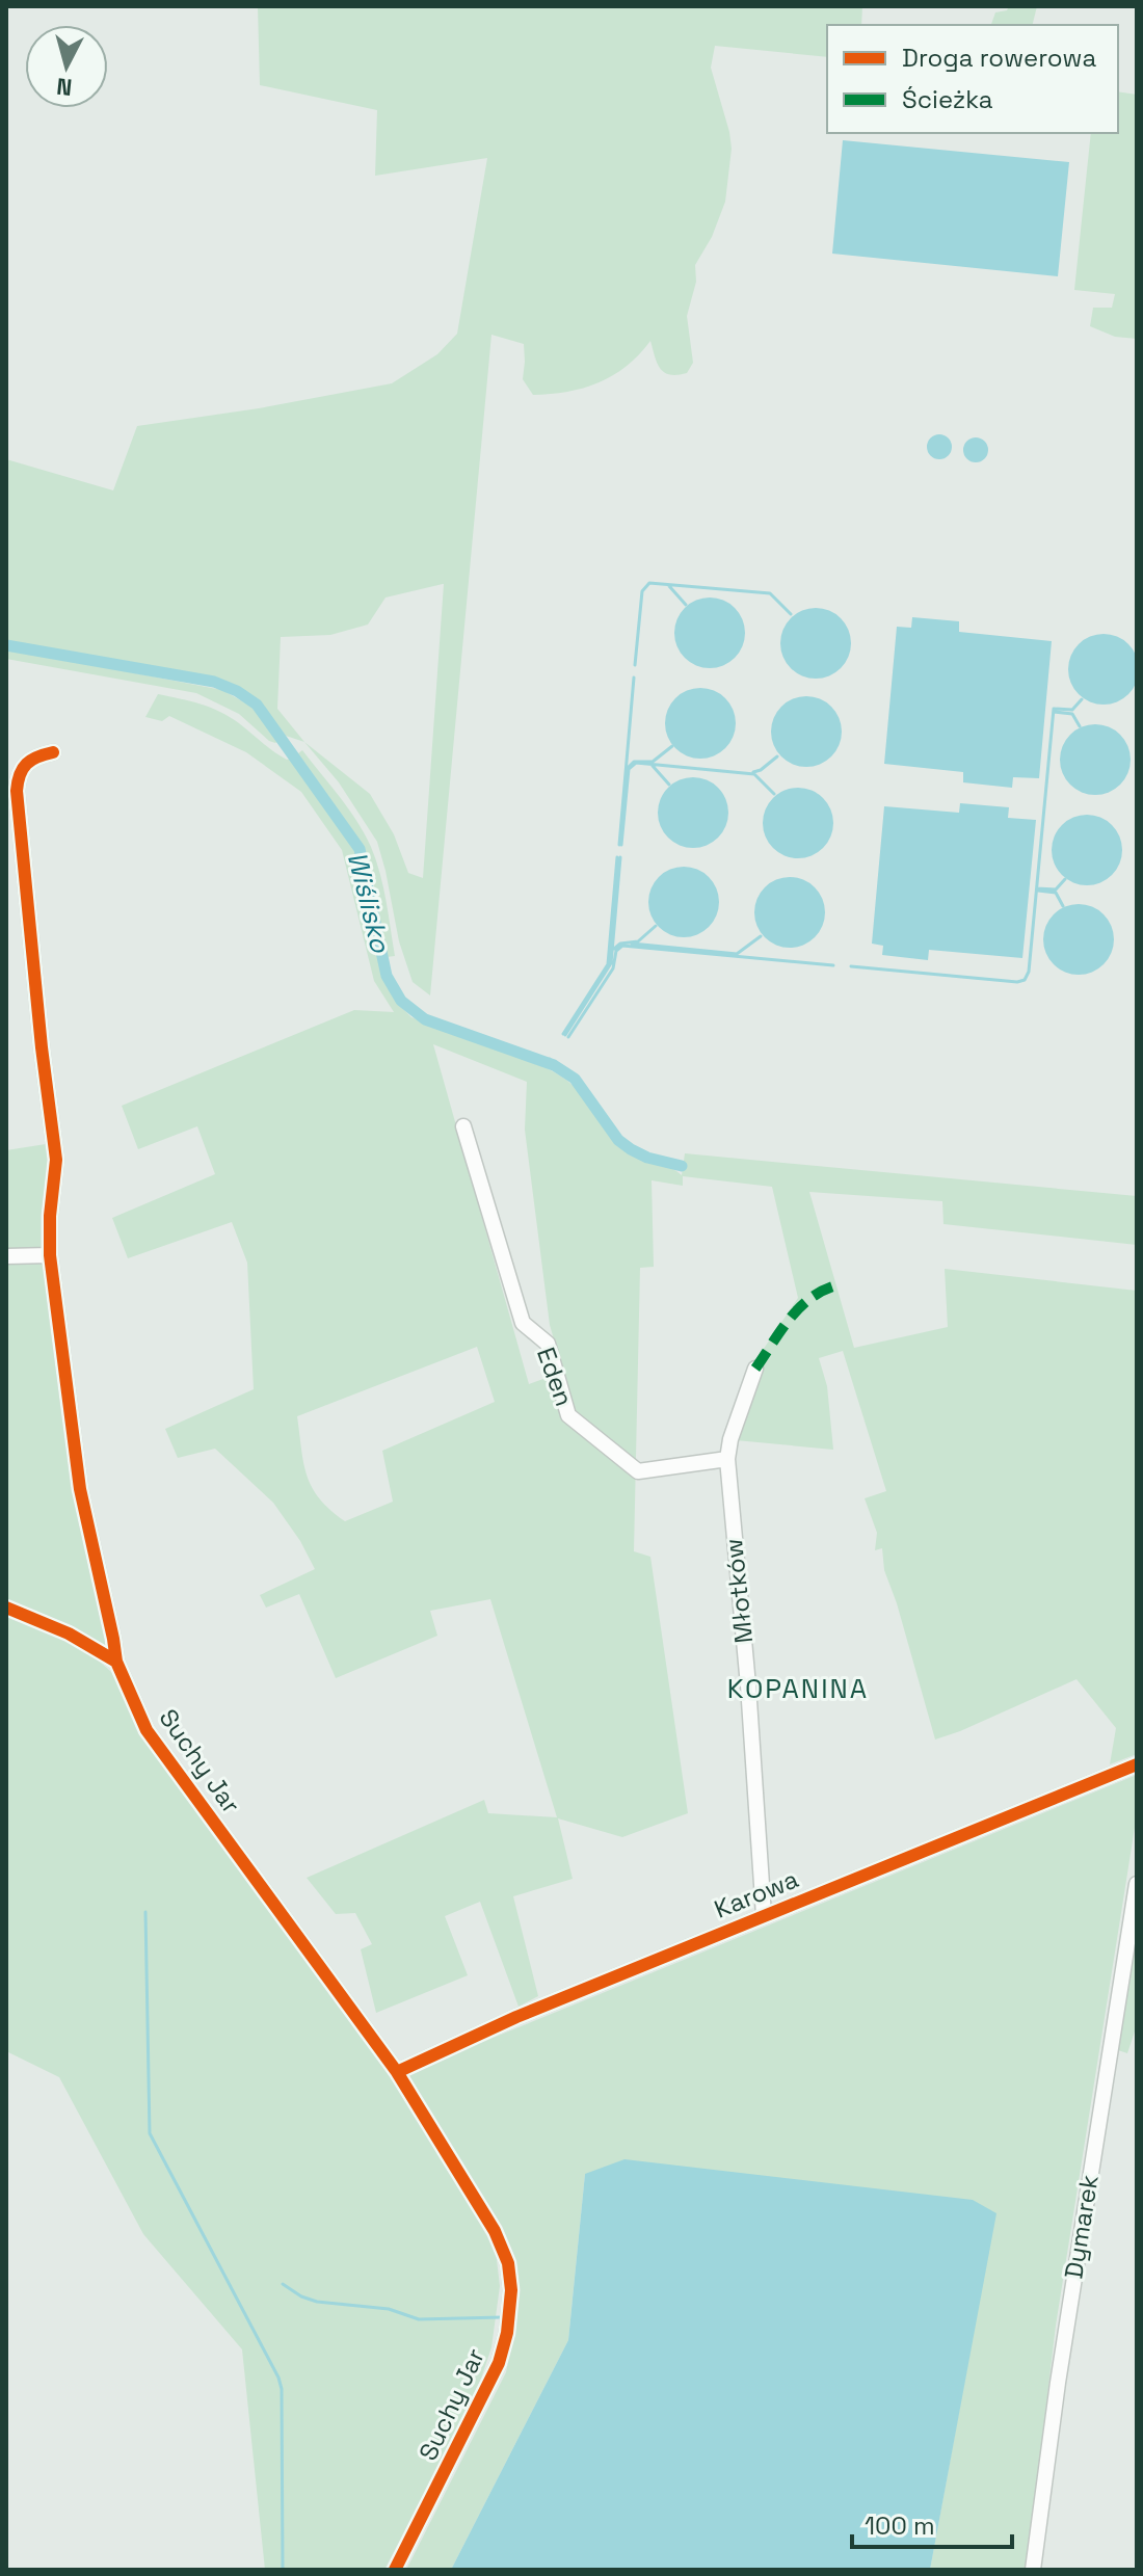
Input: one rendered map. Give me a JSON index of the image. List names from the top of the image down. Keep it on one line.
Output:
{"streets":{"street":["Eden","Młotków","Suchy Jar","Karowa","Dymarek"]},"crossings":[["Eden","Młotków"],["Młotków","Karowa"],["Suchy Jar","Karowa"]],"districts":["KOPANINA"],"water":["Wiślisko"],"legend":["Droga rowerowa","Ścieżka"],"scale_bar":"100 m","north":"bottom"}
